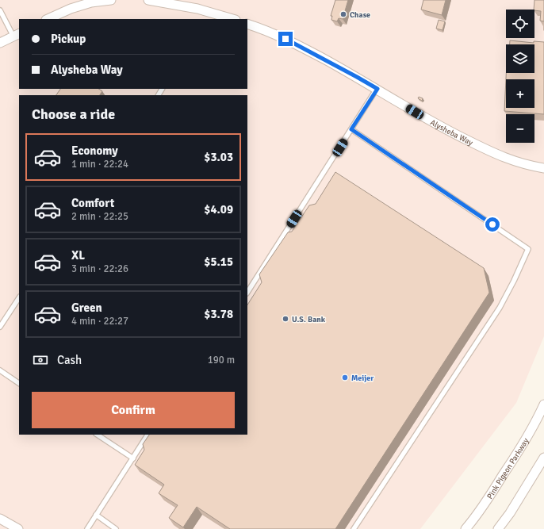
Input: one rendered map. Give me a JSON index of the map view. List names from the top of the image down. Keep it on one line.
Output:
{"streets":{"street":["Alysheba Way","Pink Pigeon Parkway"]},"places":["Chase","U.S. Bank","Meijer"],"page":{"map_buttons":["+","−"],"banner":["Pickup","Alysheba Way"],"heading":"Choose a ride","list":[{"name":"Economy","note":"1 min · 22:24","value":"$3.03"},{"name":"Comfort","note":"2 min · 22:25","value":"$4.09"},{"name":"XL","note":"3 min · 22:26","value":"$5.15"},{"name":"Green","note":"4 min · 22:27","value":"$3.78"}],"pay":["Cash","190 m"],"buttons":"Confirm"}}
